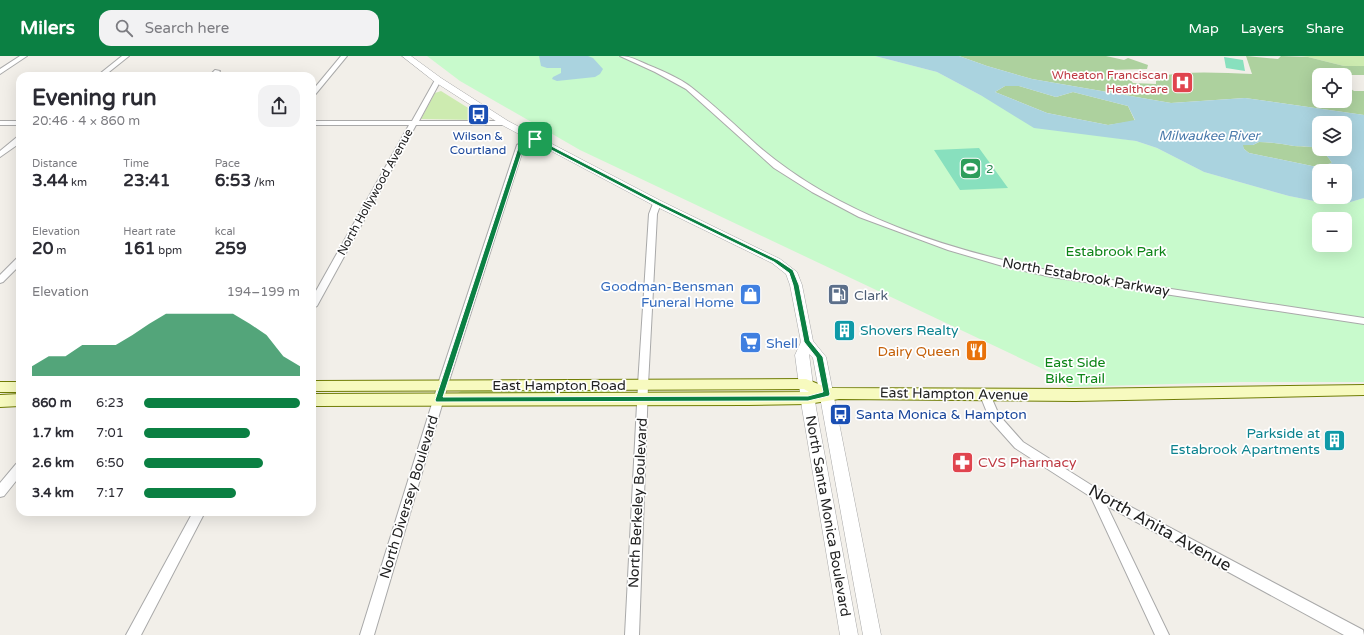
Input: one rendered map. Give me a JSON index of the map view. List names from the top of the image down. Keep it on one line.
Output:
{"streets":{"main road":["East Hampton Road","East Hampton Avenue"],"street":["North Hollywood Avenue","North Estabrook Parkway","North Diversey Boulevard","North Berkeley Boulevard","North Santa Monica Boulevard","North Anita Avenue"]},"crossings":[["East Hampton Road","East Hampton Avenue"],["East Hampton Road","North Diversey Boulevard"],["East Hampton Road","North Berkeley Boulevard"],["East Hampton Road","North Santa Monica Boulevard"],["East Hampton Avenue","North Santa Monica Boulevard"],["East Hampton Avenue","North Anita Avenue"]],"water":["Milwaukee River"],"parks":["Estabrook Park","East Side Bike Trail"],"places":{"hospital":["Wheaton Franciscan Healthcare"],"bus stop":["Wilson & Courtland","Santa Monica & Hampton"],"sports":["2"],"shop":["Goodman-Bensman Funeral Home"],"fuel station":["Clark"],"building":["Shovers Realty","Parkside at Estabrook Apartments"],"supermarket":["Shell"],"restaurant":["Dairy Queen"],"pharmacy":["CVS Pharmacy"]},"page":{"header":"Milers","search":"Search here","nav":["Map","Layers","Share"],"map_buttons":["+","−"],"heading":["Evening run","20:46 · 4 × 860 m"],"stats":[["Distance","3.44 km"],["Time","23:41"],["Pace","6:53 /km"],["Elevation","20 m"],["Heart rate","161 bpm"],["kcal","259"]],"chart":["Elevation","194–199 m"],"list":[{"name":"860 m","note":"6:23"},{"name":"1.7 km","note":"7:01"},{"name":"2.6 km","note":"6:50"},{"name":"3.4 km","note":"7:17"}]}}
